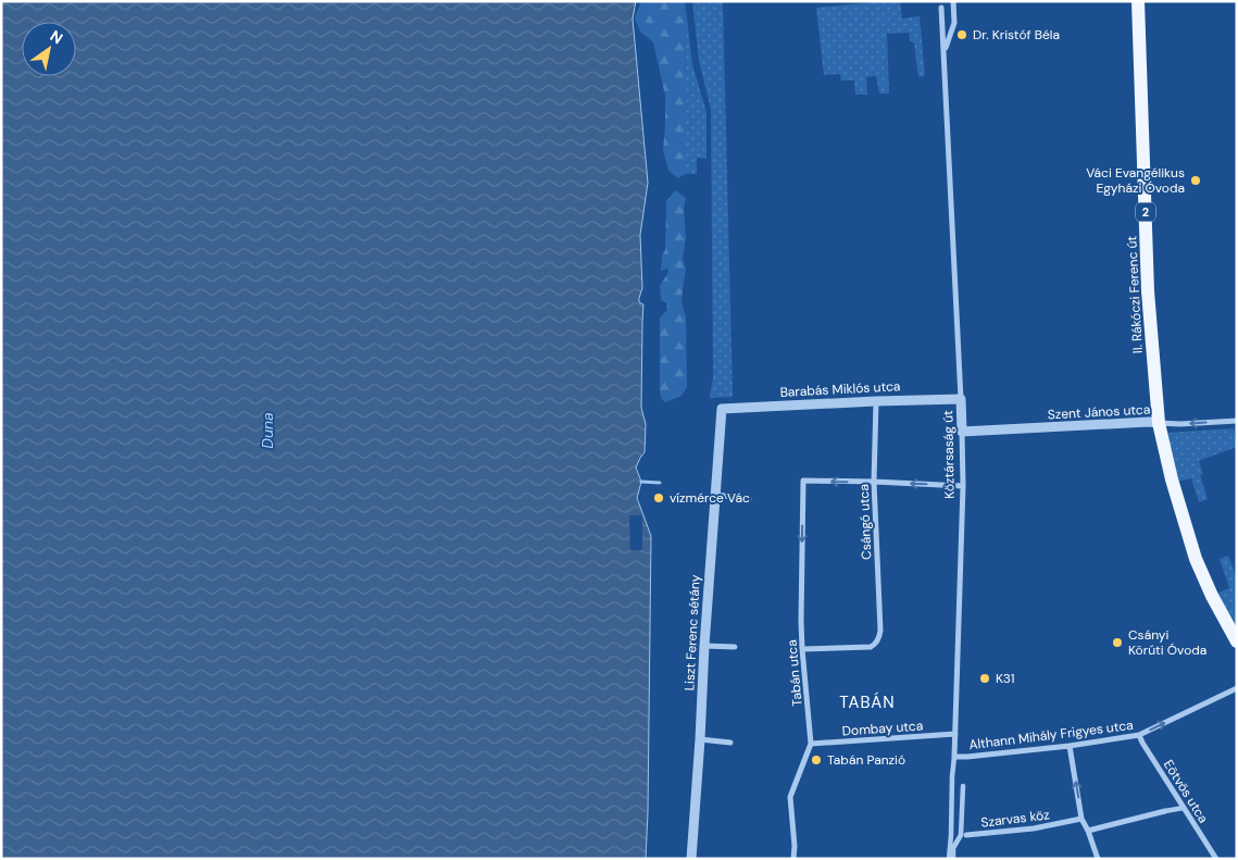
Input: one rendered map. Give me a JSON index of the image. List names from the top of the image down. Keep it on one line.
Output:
{"streets":{"main road":["2","II. Rákóczi Ferenc út"],"street":["Barabás Miklós utca","Szent János utca","Köztársaság út","Csángó utca","Liszt Ferenc sétány","Tabán utca","Dombay utca","Althann Mihály Frigyes utca","Eötvös utca","Szarvas köz"]},"crossings":[["2","II. Rákóczi Ferenc út"],["2","Szent János utca"],["II. Rákóczi Ferenc út","Szent János utca"],["Barabás Miklós utca","Köztársaság út"],["Barabás Miklós utca","Csángó utca"],["Barabás Miklós utca","Liszt Ferenc sétány"],["Szent János utca","Köztársaság út"],["Köztársaság út","Dombay utca"],["Köztársaság út","Althann Mihály Frigyes utca"],["Köztársaság út","Szarvas köz"],["Csángó utca","Tabán utca"],["Tabán utca","Dombay utca"],["Althann Mihály Frigyes utca","Eötvös utca"]],"one_way":["Althann Mihály Frigyes utca"],"districts":["TABÁN"],"water":["Duna"],"places":["Dr. Kristóf Béla","Váci Evangélikus Egyházi Óvoda","vízmérce Vác","Csányi Körúti Óvoda","K31","Tabán Panzió"],"north":"top right"}
